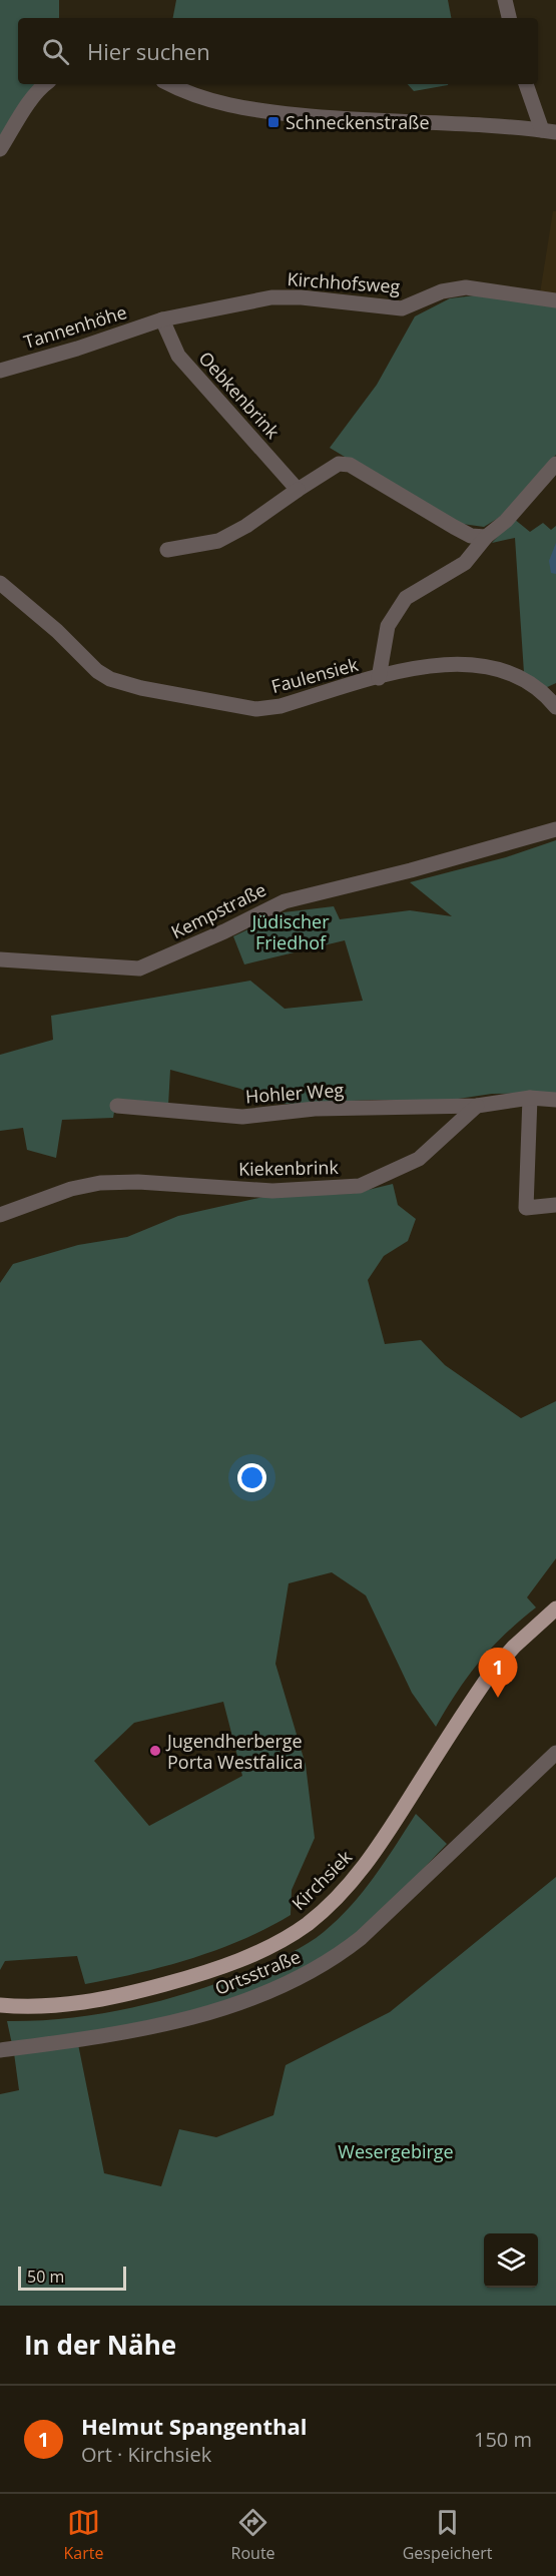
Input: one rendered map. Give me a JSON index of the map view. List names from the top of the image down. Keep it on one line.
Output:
{"streets":{"main road":["Kirchsiek"],"street":["Kirchhofsweg","Tannenhöhe","Oebkenbrink","Faulensiek","Kempstraße","Hohler Weg","Kiekenbrink","Ortsstraße"]},"crossings":[["Kirchhofsweg","Tannenhöhe"],["Kirchhofsweg","Oebkenbrink"],["Tannenhöhe","Oebkenbrink"],["Hohler Weg","Kiekenbrink"]],"parks":["Jüdischer Friedhof","Wesergebirge"],"places":{"transit":["Schneckenstraße"],"other":["Jugendherberge Porta Westfalica"]},"scale_bar":"50 m","page":{"search":"Hier suchen","pins":"1","scale":"50 m","heading":"In der Nähe","list":[{"mark":"1","name":"Helmut Spangenthal","note":"Ort · Kirchsiek","value":"150 m"}],"nav":["Karte","Route","Gespeichert"]}}
